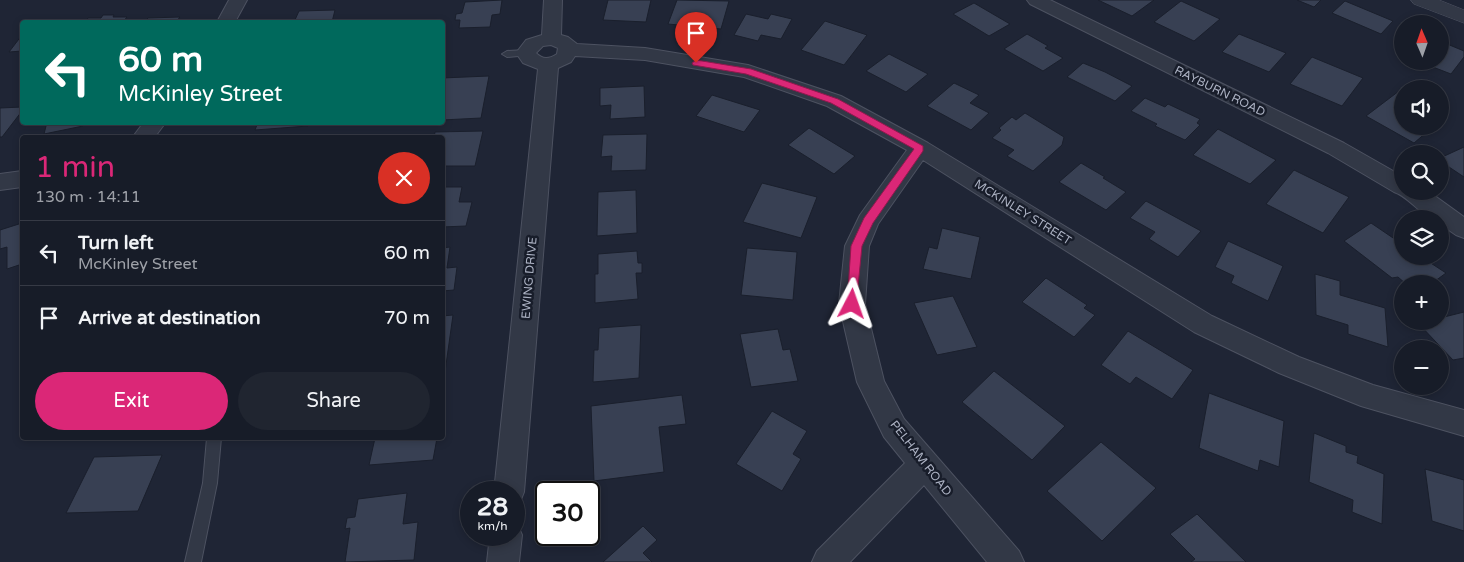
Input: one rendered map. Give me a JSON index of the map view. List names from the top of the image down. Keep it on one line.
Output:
{"streets":{"street":["RAYBURN ROAD","MCKINLEY STREET","EWING DRIVE","PELHAM ROAD"]},"crossings":[["MCKINLEY STREET","PELHAM ROAD"]],"north":"top","page":{"map_buttons":["+","−"],"turn":["60 m","McKinley Street"],"heading":["1 min","130 m · 14:11"],"list":[{"name":"Turn left","note":"McKinley Street","value":"60 m"},{"name":"Arrive at destination","value":"70 m"}],"buttons":["Exit","Share"],"speed":"28 km/h","limit":"30"}}
